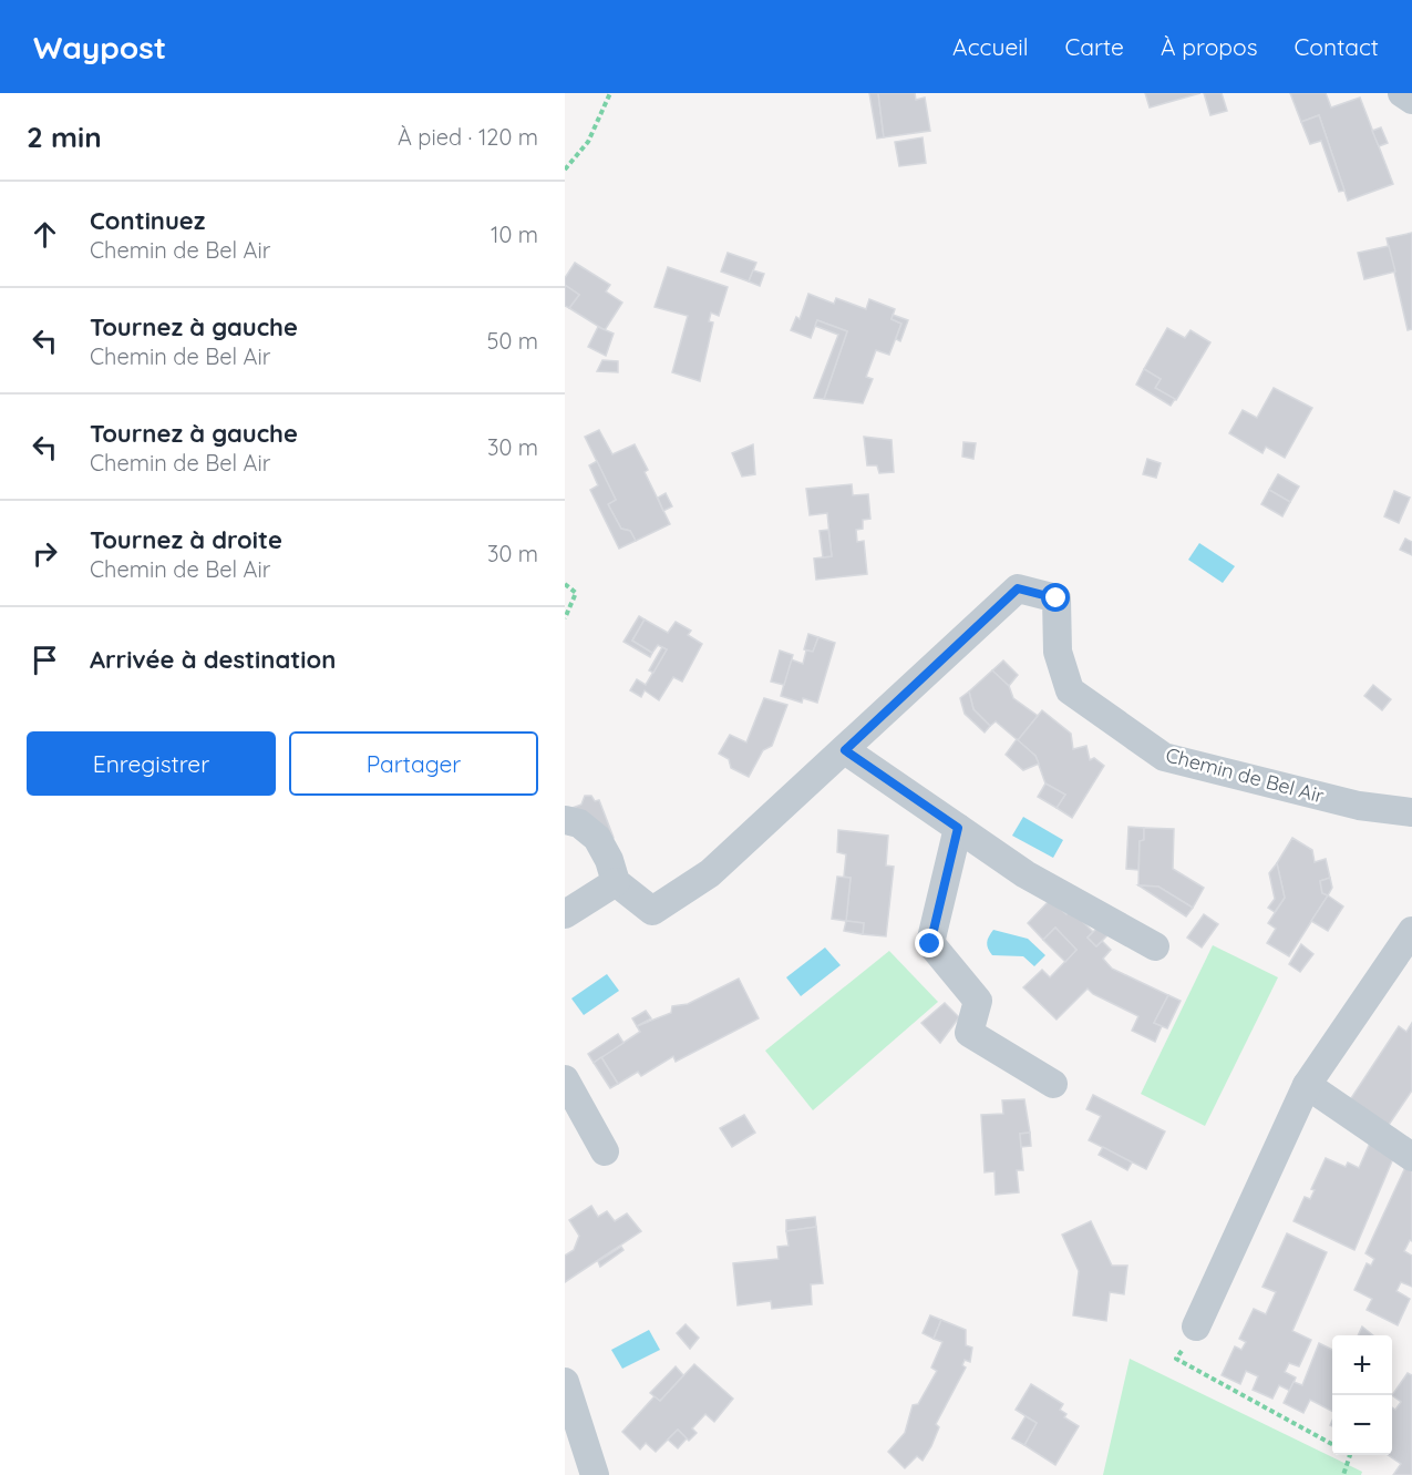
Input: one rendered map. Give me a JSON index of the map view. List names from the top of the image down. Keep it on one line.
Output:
{"streets":{"street":["Chemin de Bel Air"]},"page":{"header":"Waypost","nav":["Accueil","Carte","À propos","Contact"],"heading":["2 min","À pied · 120 m"],"list":[["Continuez","Chemin de Bel Air","10 m"],["Tournez à gauche","Chemin de Bel Air","50 m"],["Tournez à gauche","Chemin de Bel Air","30 m"],["Tournez à droite","Chemin de Bel Air","30 m"],"Arrivée à destination"],"buttons":["Enregistrer","Partager"],"map_buttons":["+","−"]}}
